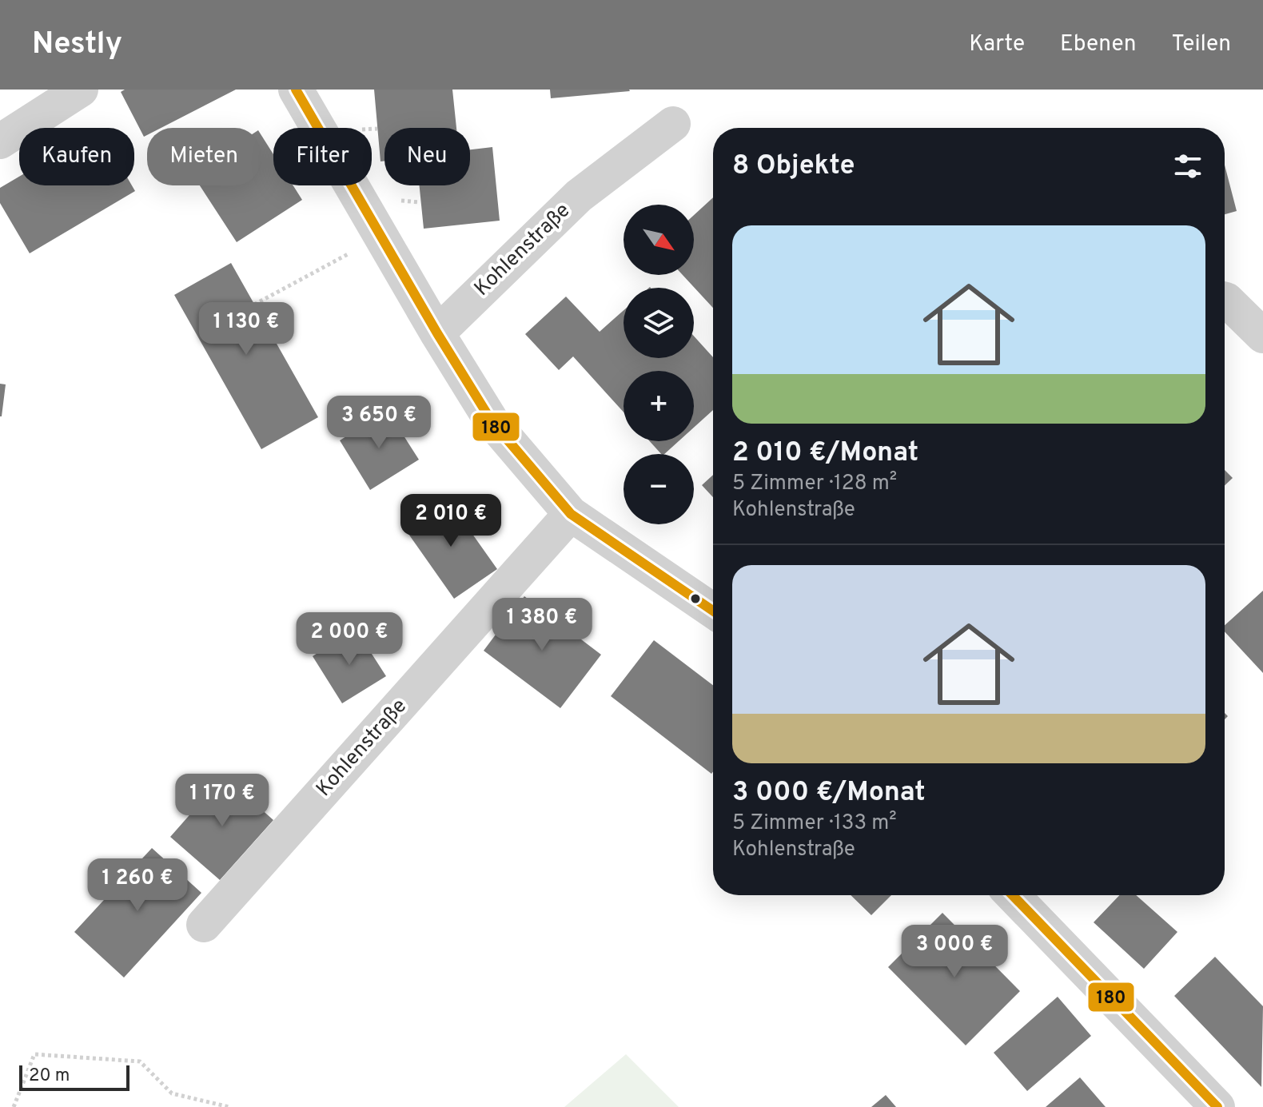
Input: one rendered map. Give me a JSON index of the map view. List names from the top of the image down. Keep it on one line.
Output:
{"streets":{"street":["Kohlenstraße"]},"lines":["transit line 180"],"scale_bar":"20 m","north":"bottom right","page":{"header":"Nestly","nav":["Karte","Ebenen","Teilen"],"chip":["Kaufen","Mieten","Filter","Neu"],"heading":"8 Objekte","map_buttons":["+","−"],"list":[{"name":"2 010 €/Monat","note":"5 Zimmer · 128 m² · Kohlenstraße"},{"name":"3 000 €/Monat","note":"5 Zimmer · 133 m² · Kohlenstraße"}],"price":["1 130 €","3 650 €","2 010 €","1 380 €","2 000 €","1 170 €","1 260 €","3 000 €"],"scale":"20 m"}}
